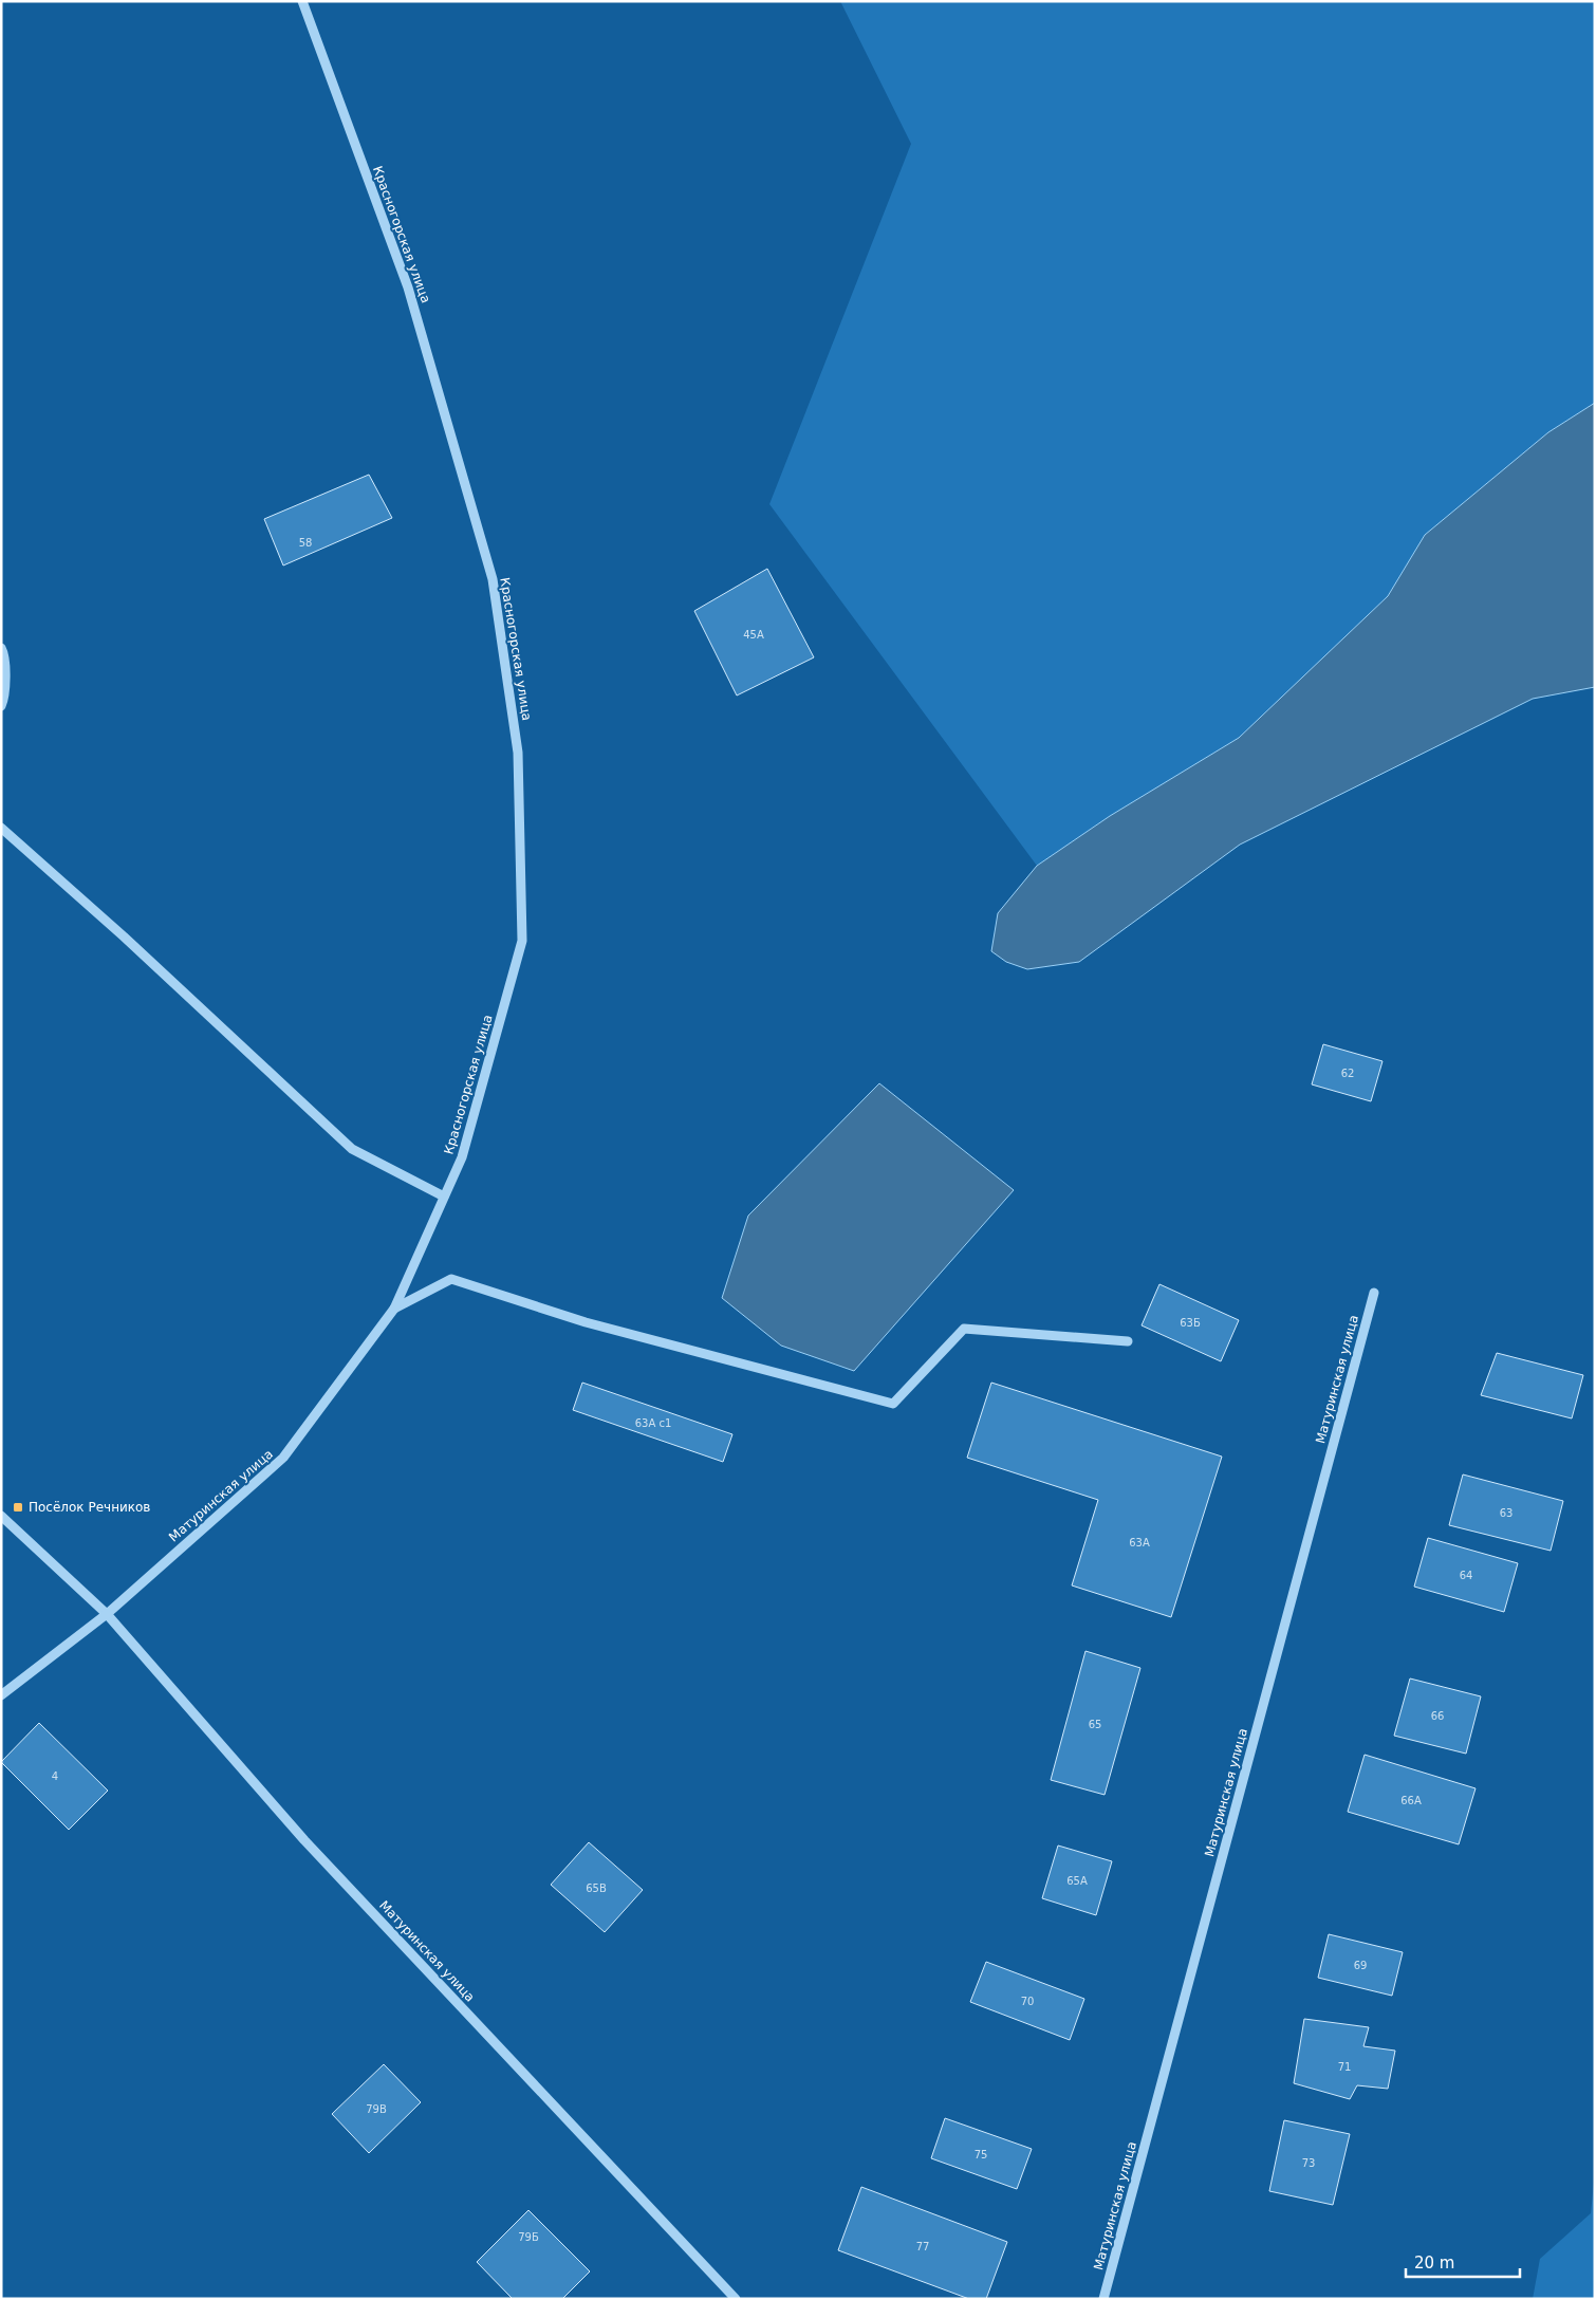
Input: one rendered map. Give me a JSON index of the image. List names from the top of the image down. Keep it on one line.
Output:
{"streets":{"street":["Красногорская улица","Матуринская улица"]},"crossings":[["Красногорская улица","Матуринская улица"]],"places":{"transit":["Посёлок Речников"]},"house_numbers":["58","45А","62","63Б","63А с1","63","63А","64","66","65","4","66А","65А","65В","69","70","71","79В","75","73","79Б","77"],"scale_bar":"20 m"}
